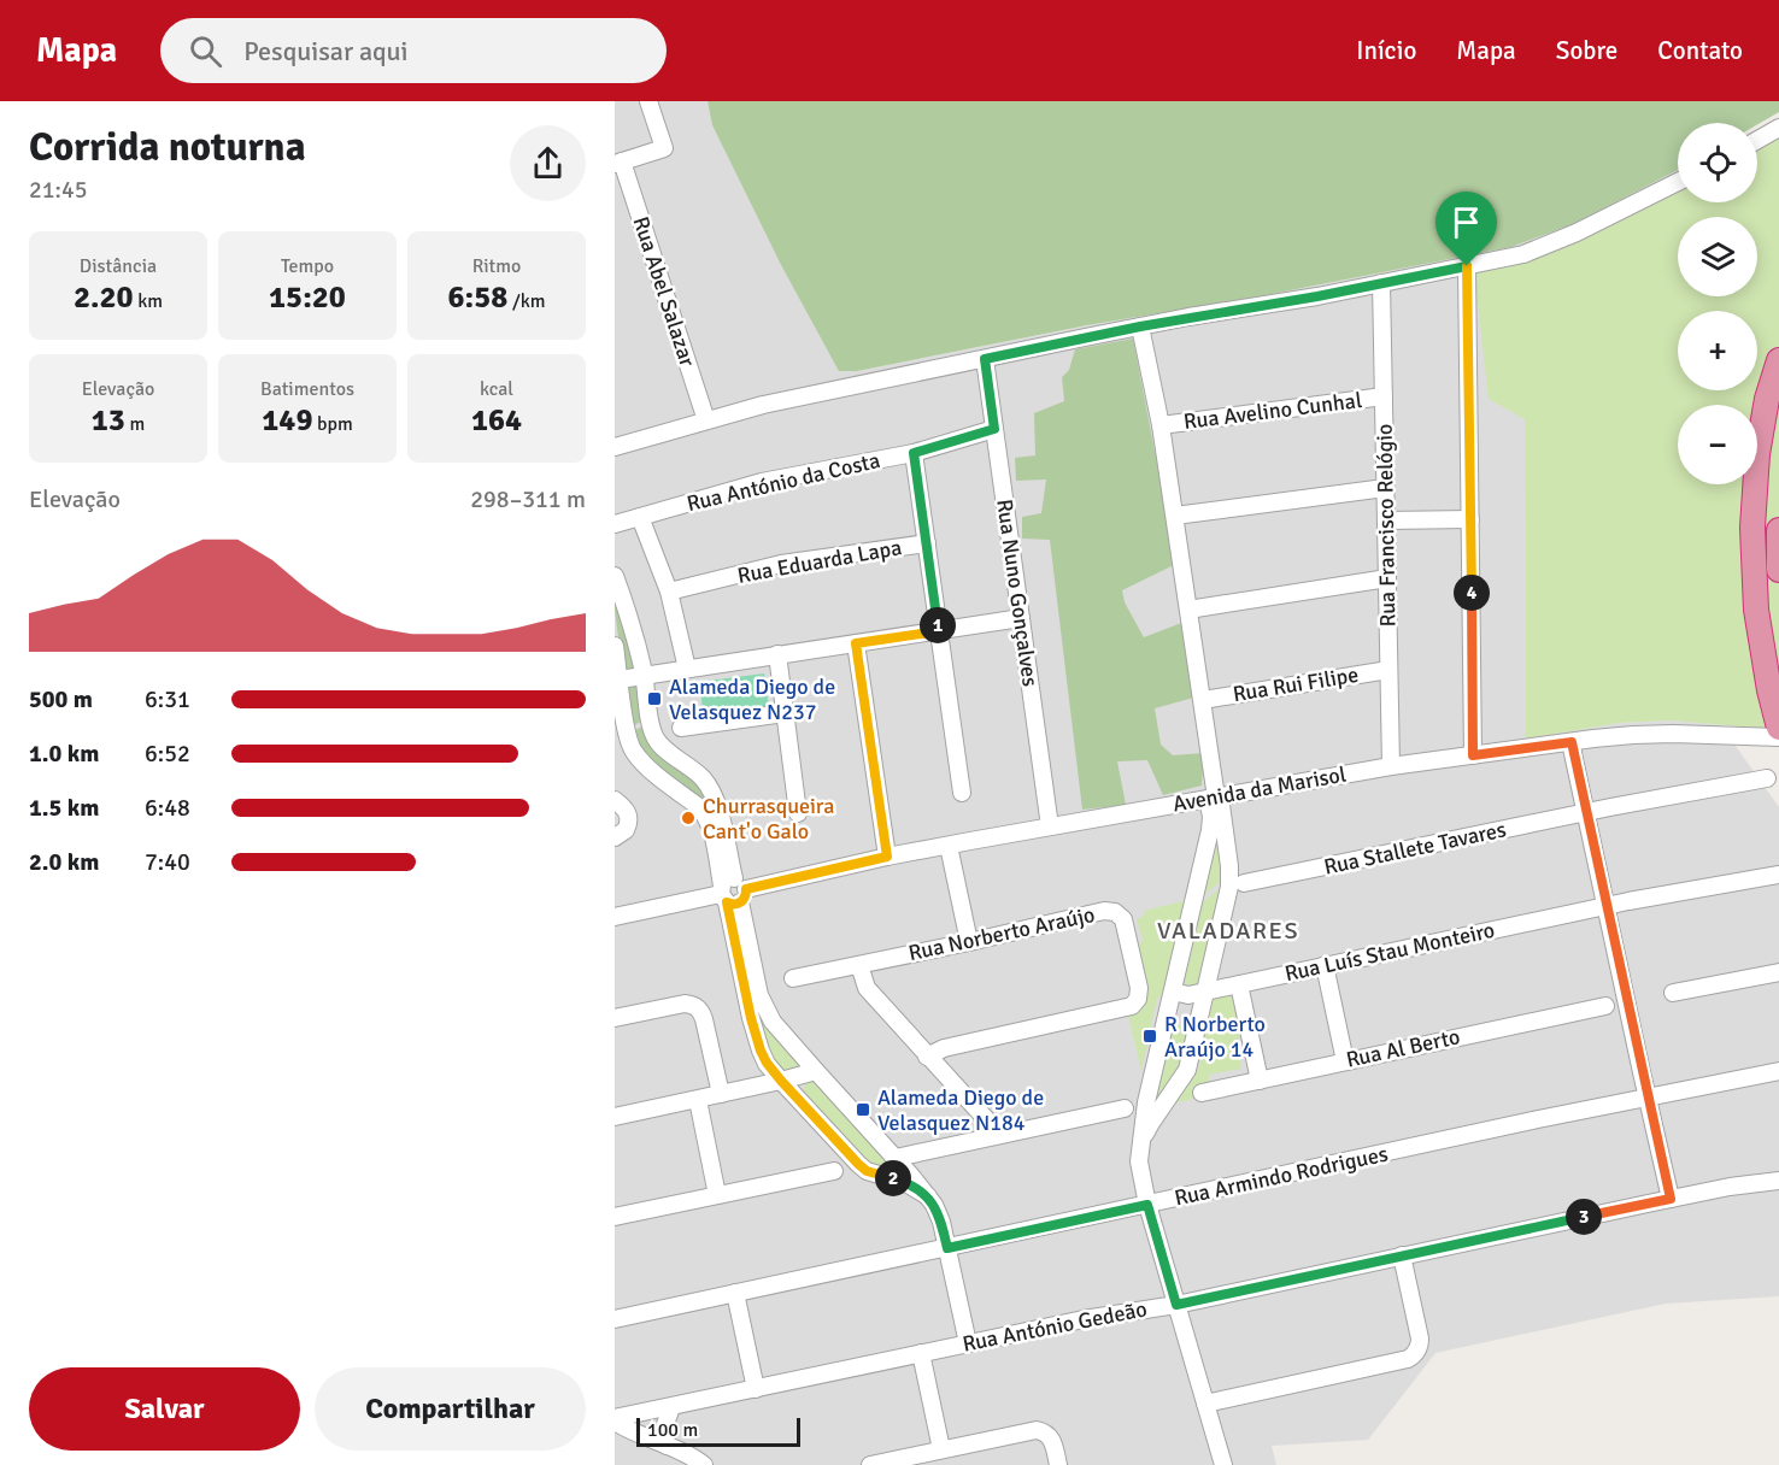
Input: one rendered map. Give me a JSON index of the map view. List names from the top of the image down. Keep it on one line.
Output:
{"streets":{"street":["Rua Abel Salazar","Rua Avelino Cunhal","Rua António da Costa","Rua Francisco Relógio","Rua Eduarda Lapa","Rua Nuno Gonçalves","Rua Rui Filipe","Avenida da Marisol","Rua Stallete Tavares","Rua Norberto Araújo","Rua Luís Stau Monteiro","Rua Al Berto","Rua Armindo Rodrigues","Rua António Gedeão"]},"crossings":[["Rua Avelino Cunhal","Rua Francisco Relógio"],["Rua António da Costa","Rua Nuno Gonçalves"],["Rua Francisco Relógio","Rua Rui Filipe"],["Rua Francisco Relógio","Avenida da Marisol"],["Rua Nuno Gonçalves","Avenida da Marisol"]],"districts":["VALADARES"],"places":{"transit":["Alameda Diego de Velasquez N237","R Norberto Araújo 14","Alameda Diego de Velasquez N184"],"other":["Churrasqueira Cant'o Galo"]},"scale_bar":"100 m","page":{"header":"Mapa","search":"Pesquisar aqui","nav":["Início","Mapa","Sobre","Contato"],"heading":["Corrida noturna","21:45"],"map_buttons":["+","−"],"stats":[["Distância","2.20 km"],["Tempo","15:20"],["Ritmo","6:58 /km"],["Elevação","13 m"],["Batimentos","149 bpm"],["kcal","164"]],"chart":["Elevação","298–311 m"],"pins":["4","1","2","3"],"list":[{"name":"500 m","note":"6:31"},{"name":"1.0 km","note":"6:52"},{"name":"1.5 km","note":"6:48"},{"name":"2.0 km","note":"7:40"}],"buttons":["Salvar","Compartilhar"],"scale":"100 m"}}
